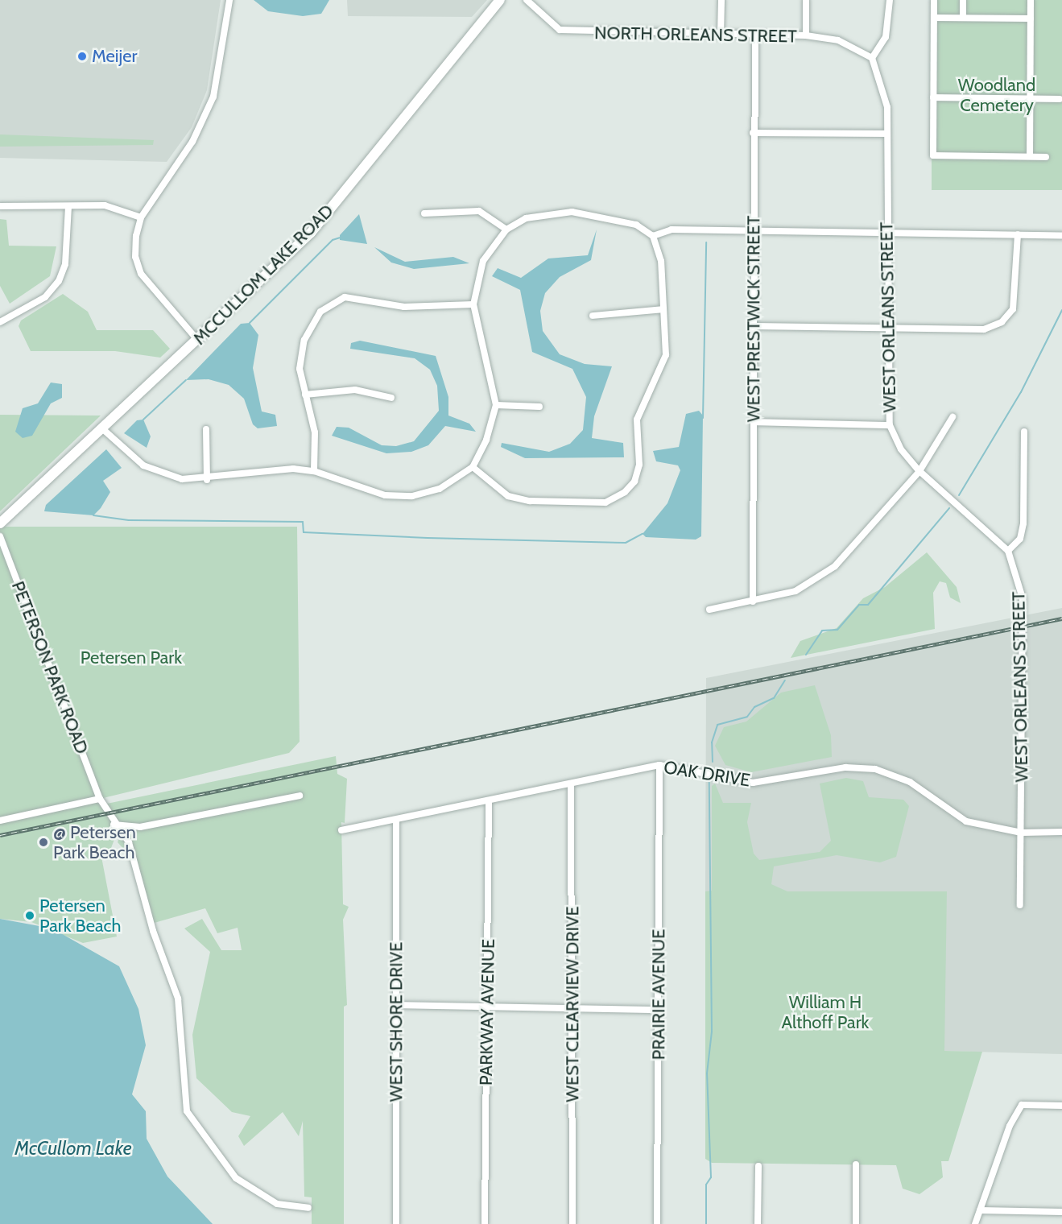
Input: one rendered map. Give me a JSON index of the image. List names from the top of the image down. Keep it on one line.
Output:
{"streets":{"street":["NORTH ORLEANS STREET","MCCULLOM LAKE ROAD","WEST ORLEANS STREET","WEST PRESTWICK STREET","PETERSON PARK ROAD","OAK DRIVE","PRAIRIE AVENUE","WEST CLEARVIEW DRIVE","PARKWAY AVENUE","WEST SHORE DRIVE"]},"crossings":[["NORTH ORLEANS STREET","WEST ORLEANS STREET"],["NORTH ORLEANS STREET","WEST PRESTWICK STREET"],["WEST ORLEANS STREET","OAK DRIVE"],["OAK DRIVE","PRAIRIE AVENUE"],["OAK DRIVE","WEST CLEARVIEW DRIVE"],["OAK DRIVE","PARKWAY AVENUE"],["OAK DRIVE","WEST SHORE DRIVE"]],"water":["McCullom Lake"],"parks":["Woodland Cemetery","Petersen Park","William H Althoff Park"],"places":["Meijer","@ Petersen Park Beach","Petersen Park Beach"]}
